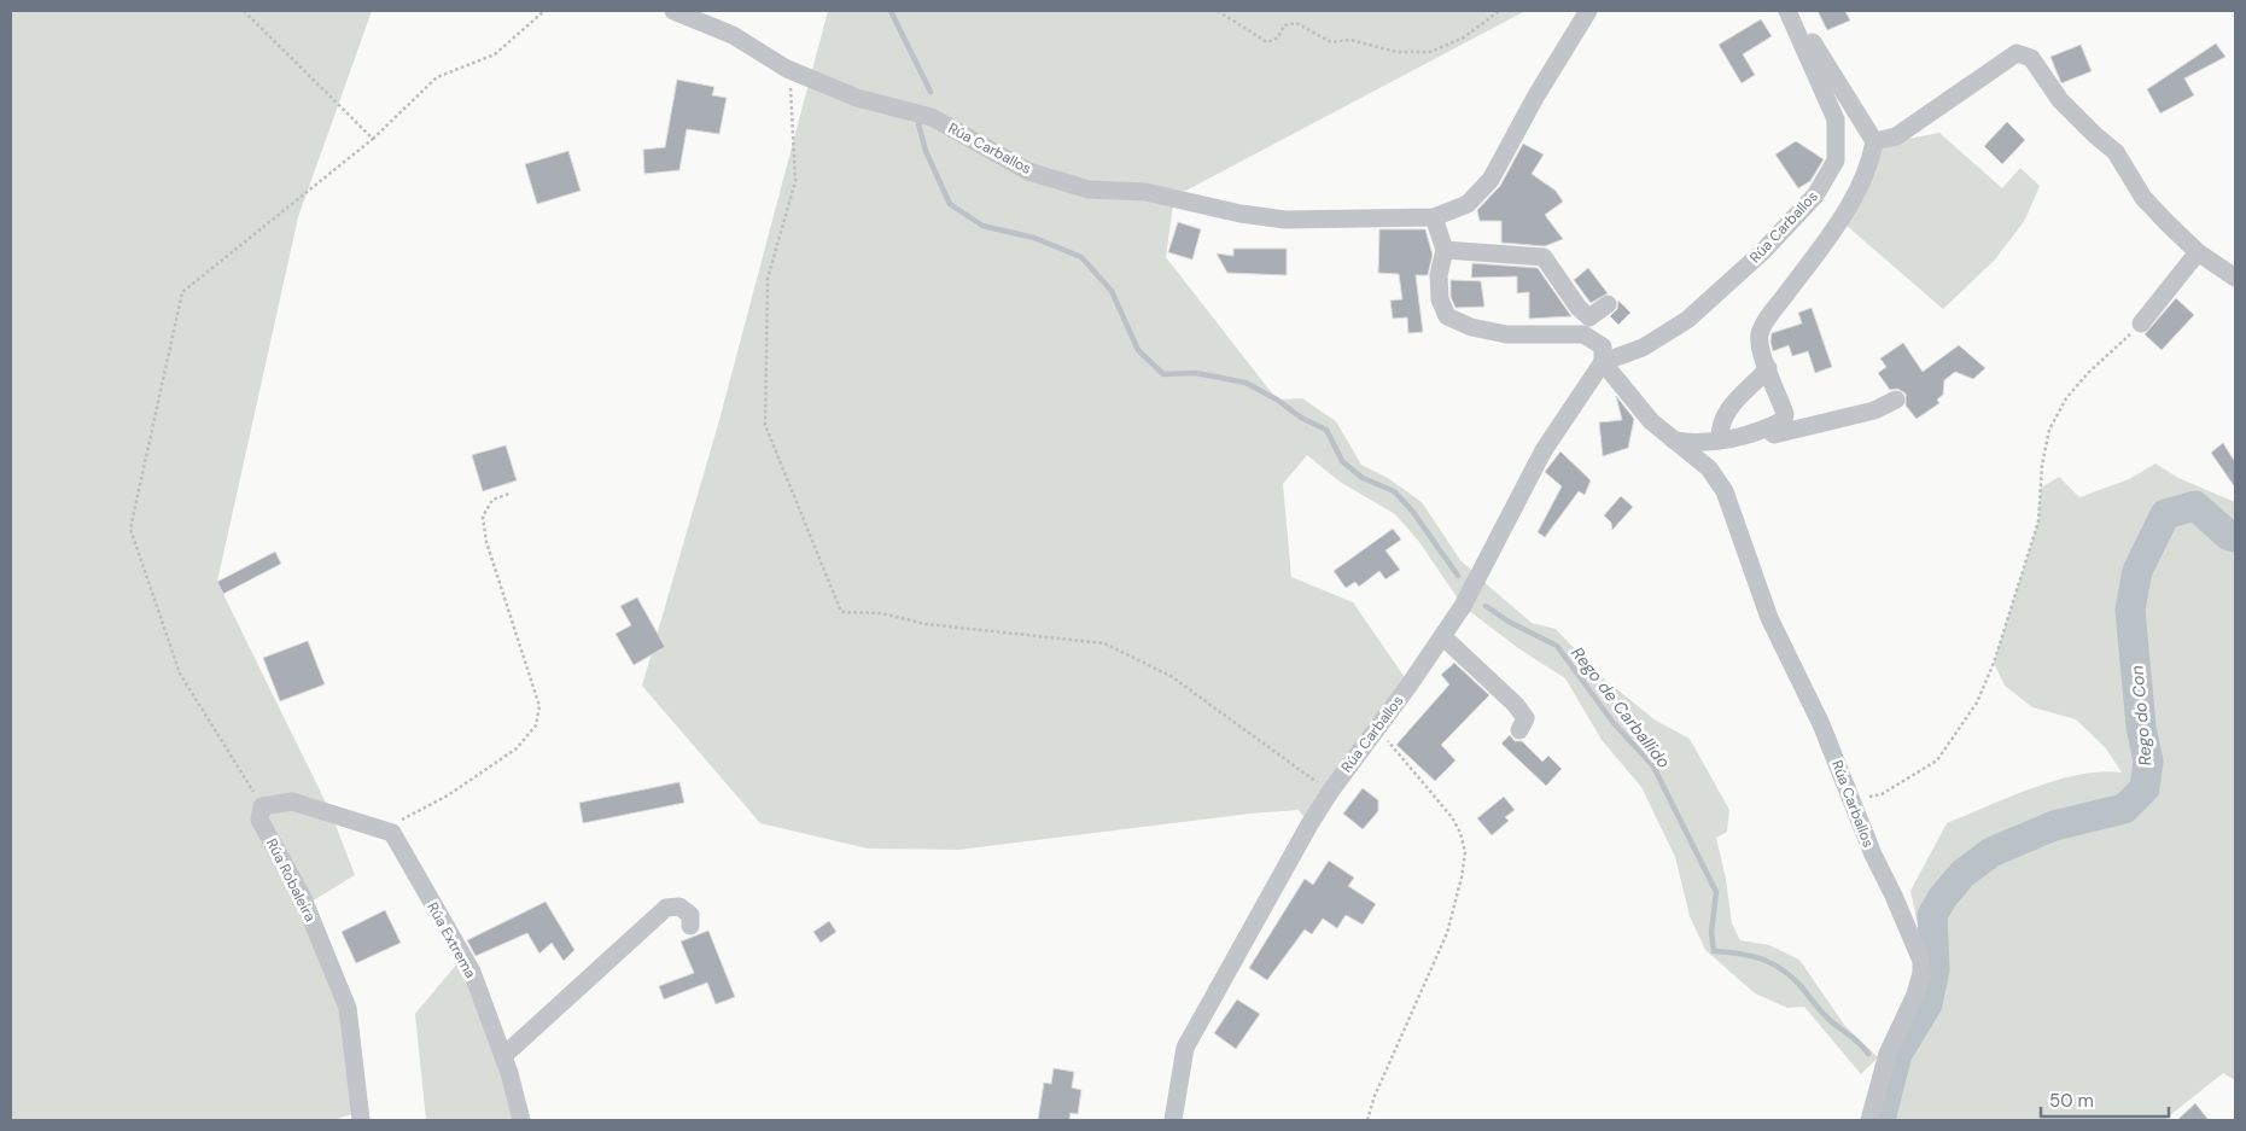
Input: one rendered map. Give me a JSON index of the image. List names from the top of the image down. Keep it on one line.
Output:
{"streets":{"street":["Rúa Carballos","Rúa Robaleira","Rúa Extrema"]},"water":["Rego de Carballido","Rego do Con"],"scale_bar":"50 m"}
